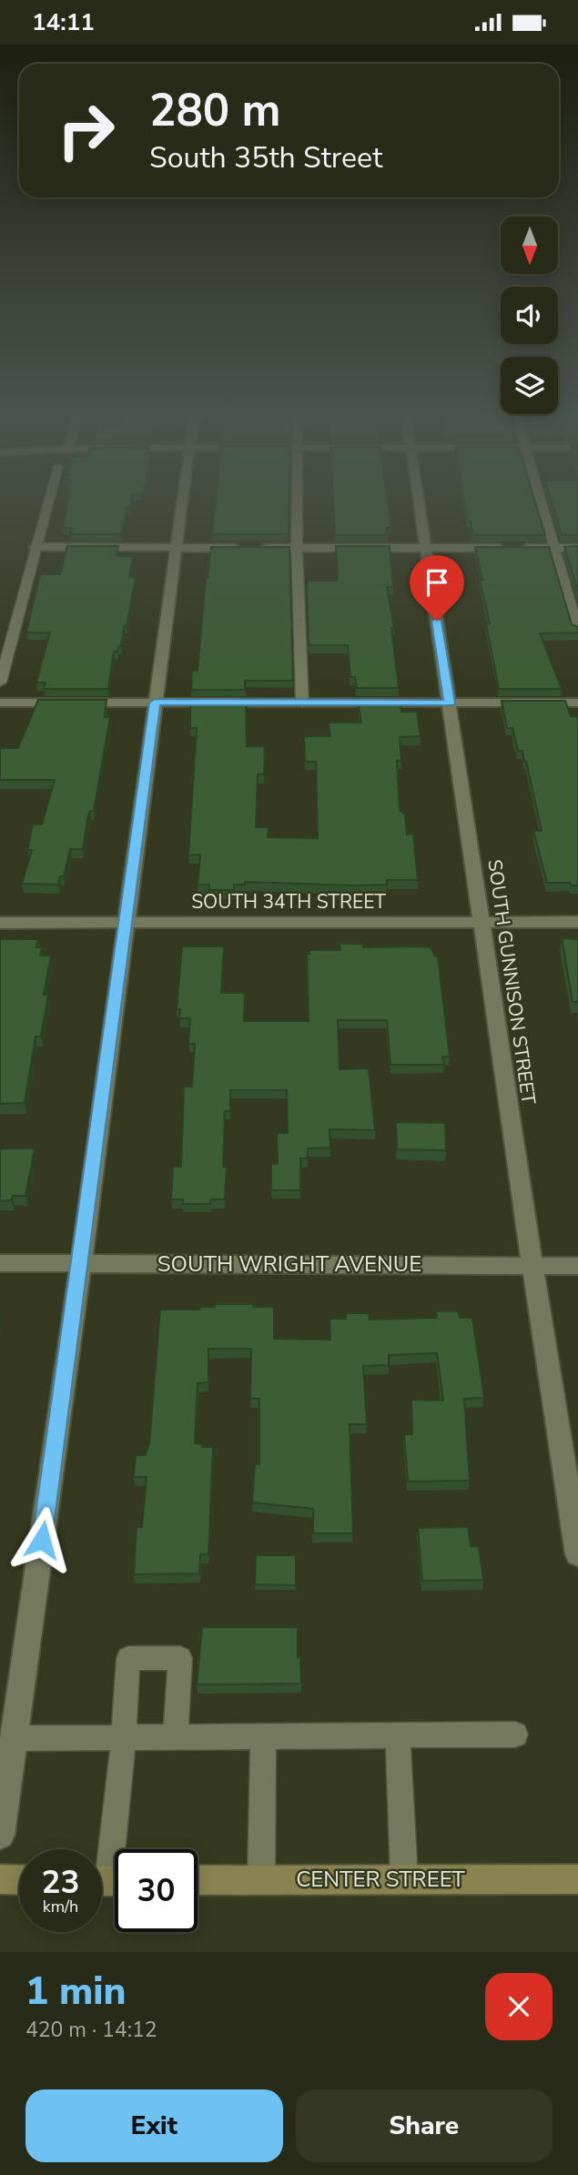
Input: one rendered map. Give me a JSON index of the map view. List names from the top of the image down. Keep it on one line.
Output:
{"streets":{"main road":["CENTER STREET"],"street":["SOUTH 34TH STREET","SOUTH GUNNISON STREET","SOUTH WRIGHT AVENUE"]},"crossings":[["SOUTH 34TH STREET","SOUTH GUNNISON STREET"],["SOUTH GUNNISON STREET","SOUTH WRIGHT AVENUE"]],"north":"bottom","page":{"status":"14:11","turn":["280 m","South 35th Street"],"speed":"23 km/h","limit":"30","heading":["1 min","420 m · 14:12"],"buttons":["Exit","Share"]}}
